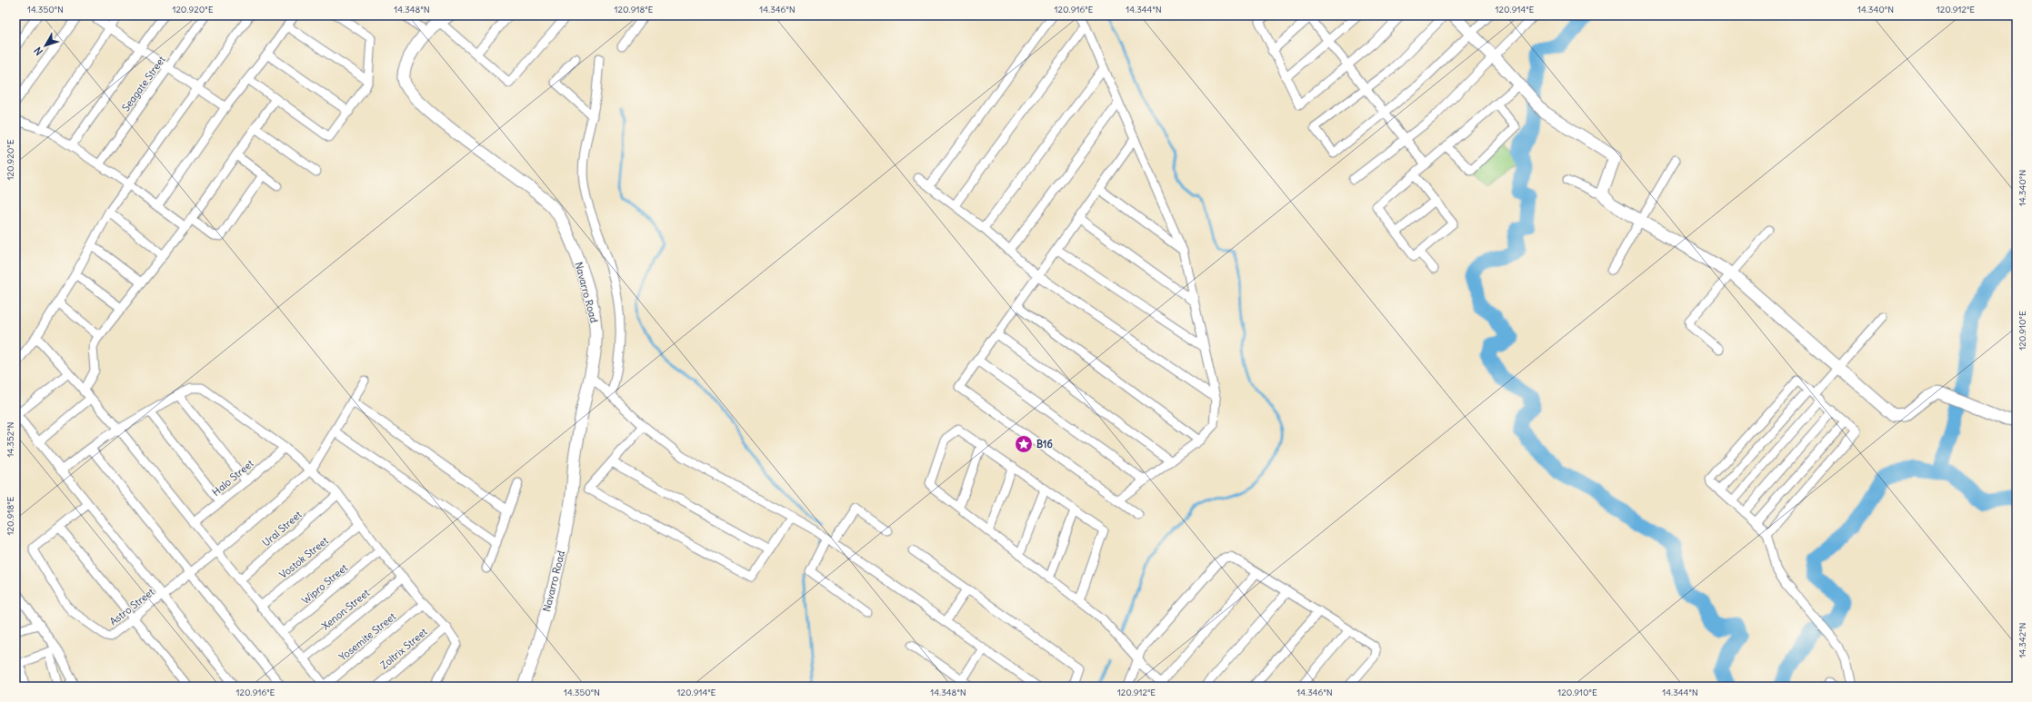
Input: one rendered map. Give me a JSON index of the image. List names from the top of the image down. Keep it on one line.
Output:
{"streets":{"street":["Seagate Street","Navarro Road","Halo Street","Ural Street","Vostok Street","Wipro Street","Astro Street","Xenon Street","Yosemite Street","Zoltrix Street"]},"places":{"place":["B16"]},"north":"bottom left","coordinates":["14.350°N","120.920°E","14.348°N","120.918°E","14.346°N","120.916°E","14.344°N","120.914°E","14.340°N","120.912°E","120.910°E","14.352°N","14.342°N"]}
